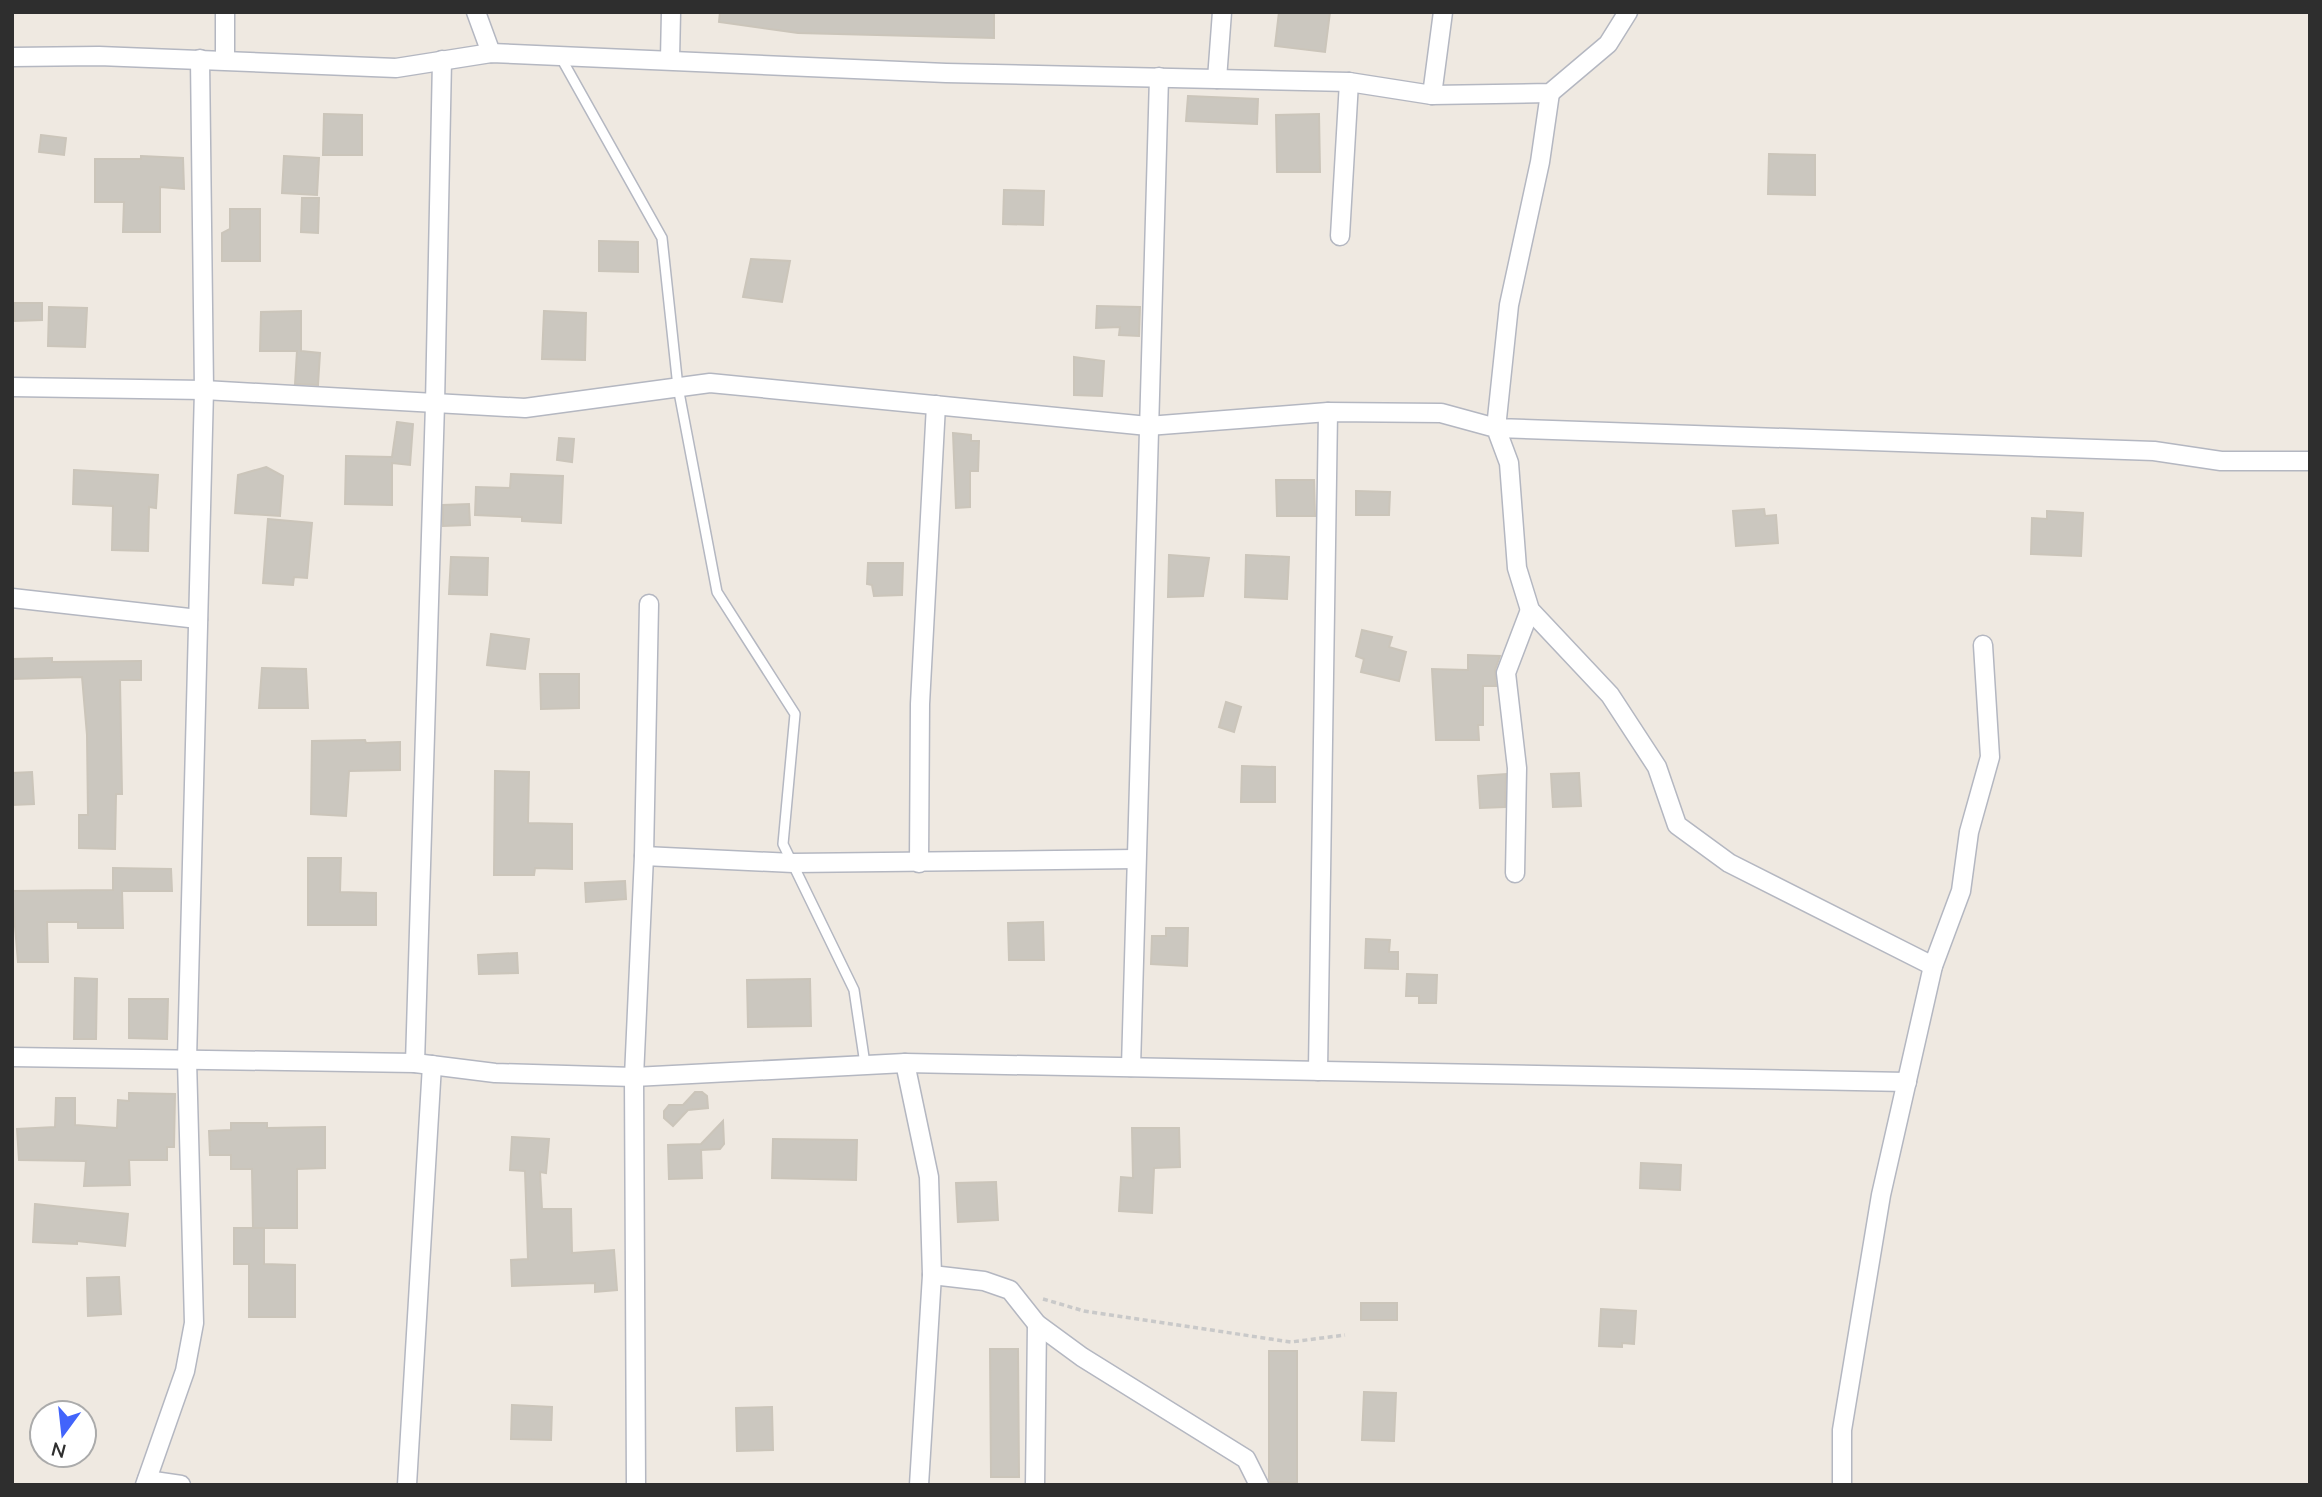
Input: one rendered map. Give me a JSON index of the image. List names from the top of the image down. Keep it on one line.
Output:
{"north":"bottom"}
